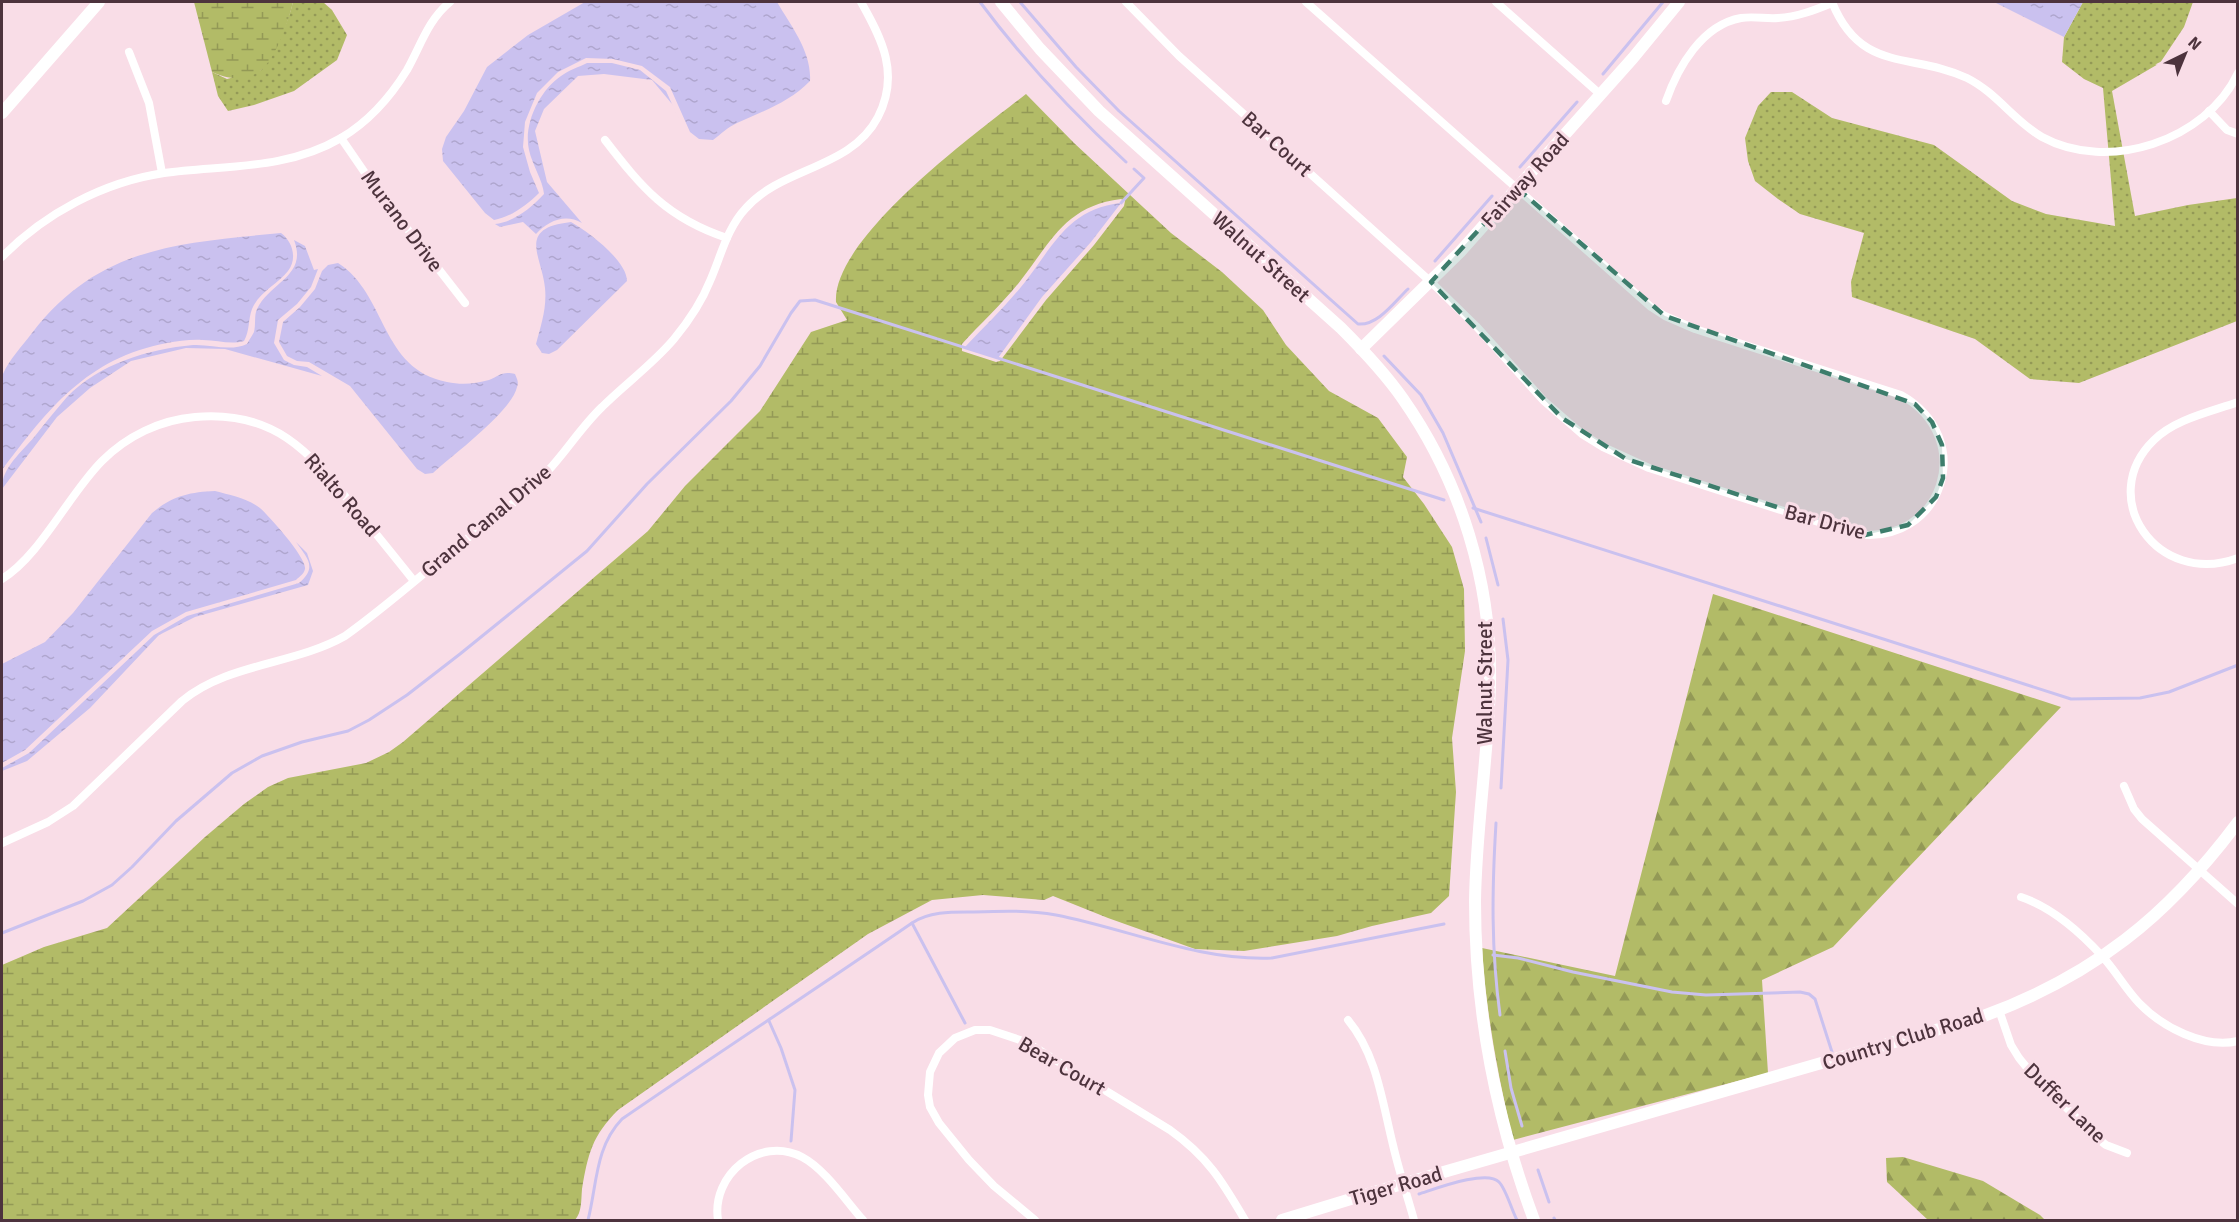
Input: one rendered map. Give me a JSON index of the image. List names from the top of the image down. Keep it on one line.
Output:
{"streets":{"street":["Bar Court","Fairway Road","Murano Drive","Walnut Street","Rialto Road","Grand Canal Drive","Bar Drive","Country Club Road","Bear Court","Duffer Lane","Tiger Road"]},"crossings":[["Bar Court","Fairway Road"],["Bar Court","Bar Drive"],["Fairway Road","Walnut Street"],["Fairway Road","Bar Drive"],["Walnut Street","Country Club Road"],["Walnut Street","Tiger Road"],["Rialto Road","Grand Canal Drive"],["Country Club Road","Duffer Lane"],["Country Club Road","Tiger Road"]],"north":"top right"}
